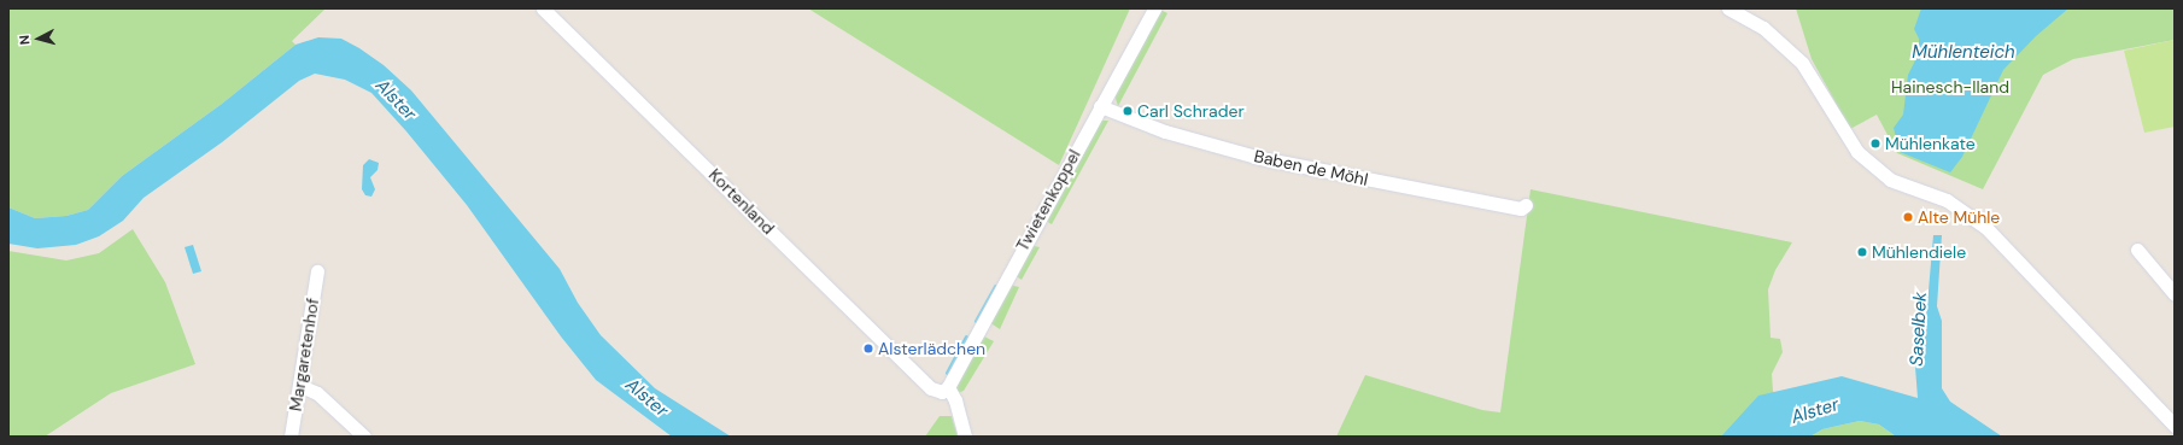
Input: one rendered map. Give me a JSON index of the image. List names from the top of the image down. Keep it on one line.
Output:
{"streets":{"street":["Baben de Möhl","Twietenkoppel","Kortenland","Margaretenhof"]},"crossings":[["Baben de Möhl","Twietenkoppel"],["Twietenkoppel","Kortenland"]],"water":["Mühlenteich","Alster","Saselbek"],"parks":["Hainesch-Iland"],"places":["Carl Schrader","Mühlenkate","Alte Mühle","Mühlendiele","Alsterlädchen"],"north":"left"}
